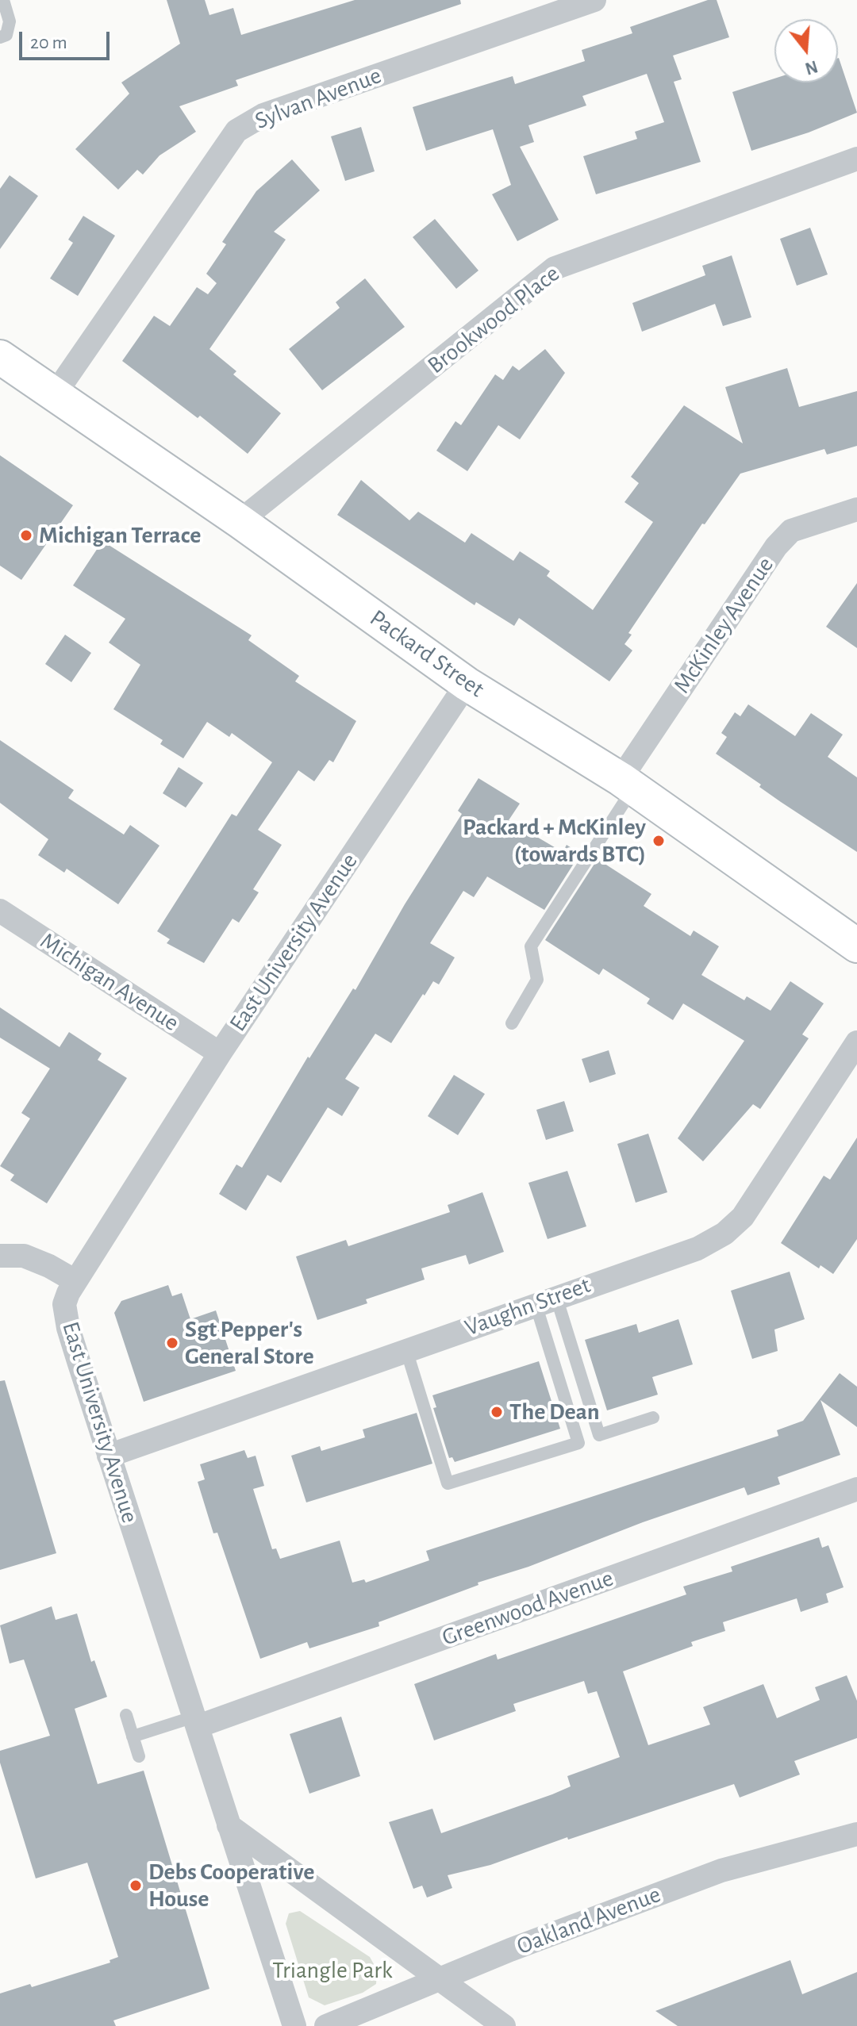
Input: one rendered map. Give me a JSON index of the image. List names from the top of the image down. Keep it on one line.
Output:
{"streets":{"main road":["Packard Street"],"street":["Sylvan Avenue","Brookwood Place","McKinley Avenue","East University Avenue","Michigan Avenue","Vaughn Street","Greenwood Avenue","Oakland Avenue"]},"crossings":[["Sylvan Avenue","Packard Street"],["Brookwood Place","Packard Street"],["McKinley Avenue","Packard Street"],["Packard Street","East University Avenue"],["East University Avenue","Michigan Avenue"],["East University Avenue","Vaughn Street"],["East University Avenue","Greenwood Avenue"]],"parks":["Triangle Park"],"places":["Michigan Terrace","Packard + McKinley (towards BTC)","Sgt Pepper's General Store","The Dean","Debs Cooperative House"],"scale_bar":"20 m","north":"bottom"}
